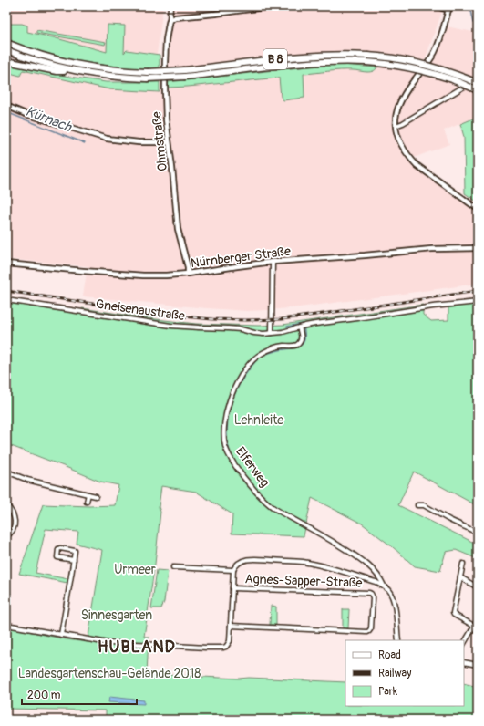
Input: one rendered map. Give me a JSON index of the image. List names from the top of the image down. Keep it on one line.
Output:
{"streets":{"highway":["B 8"],"street":["Ohmstraße","Nürnberger Straße","Gneisenaustraße","Elferweg","Agnes-Sapper-Straße"]},"crossings":[["Ohmstraße","Nürnberger Straße"]],"districts":["HUBLAND"],"water":["Kürnach"],"parks":["Lehnleite","Urmeer","Sinnesgarten","Landesgartenschau-Gelände 2018"],"legend":["Road","Railway","Park"],"scale_bar":"200 m"}
